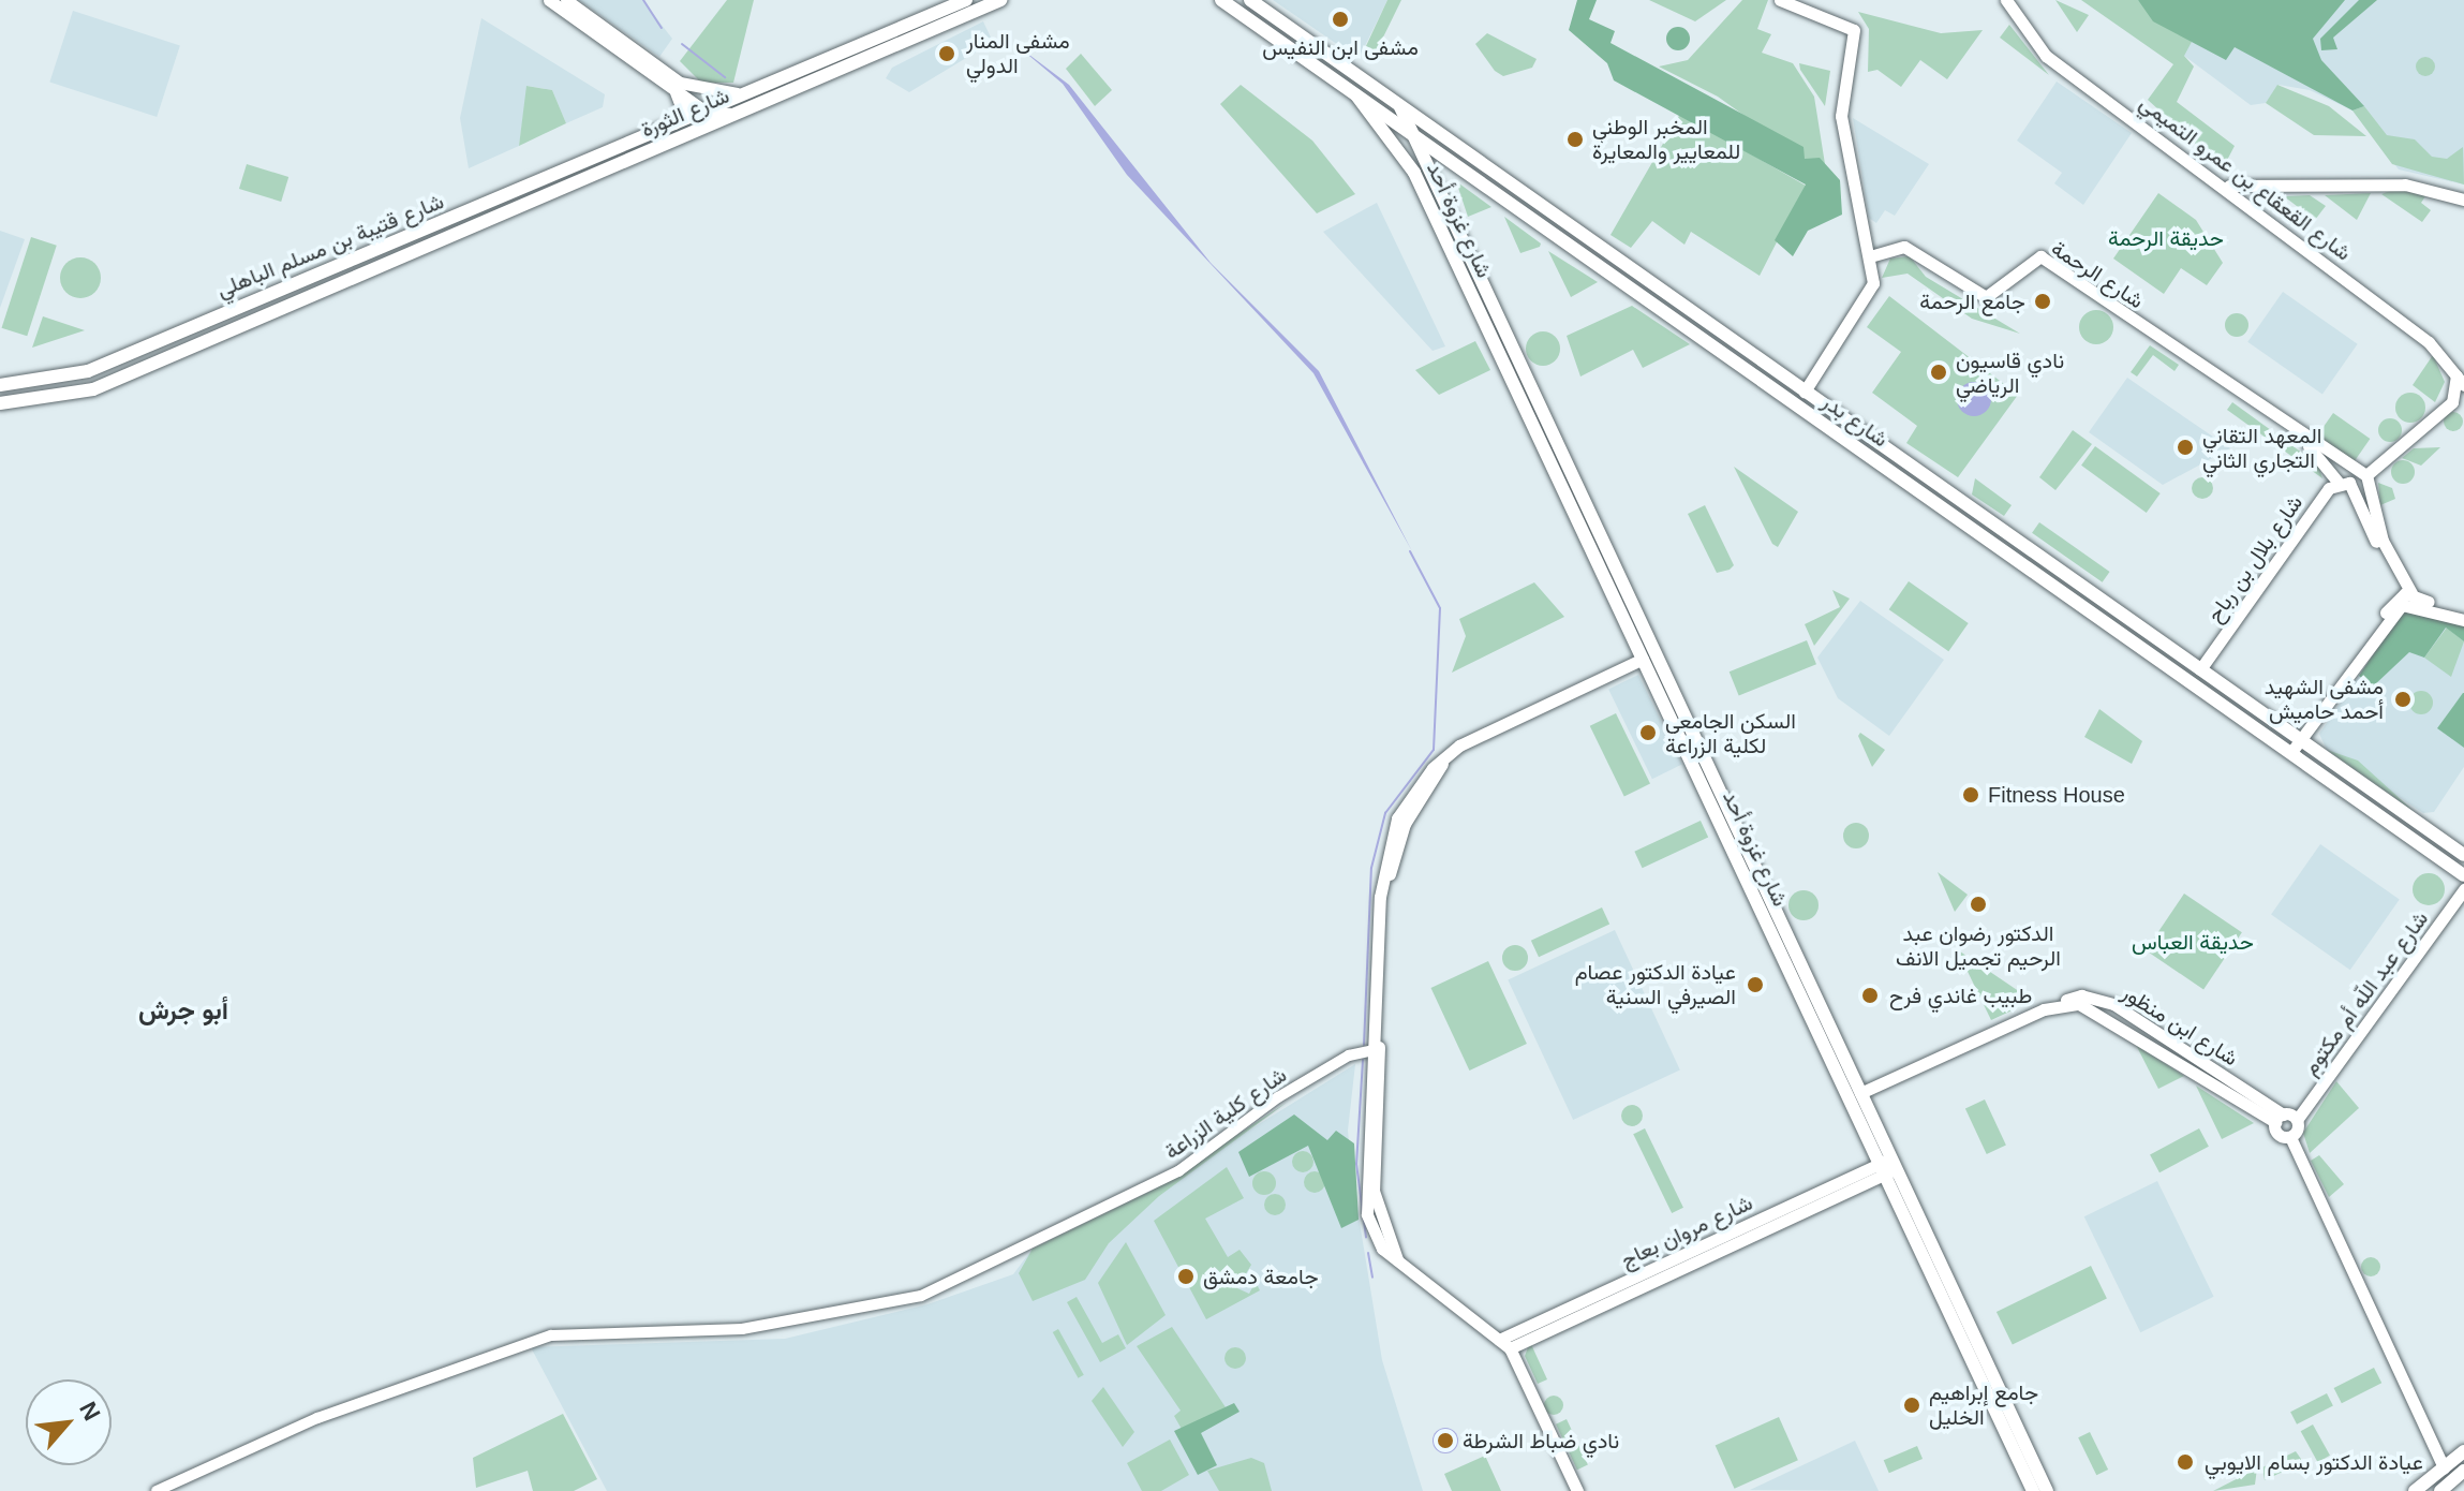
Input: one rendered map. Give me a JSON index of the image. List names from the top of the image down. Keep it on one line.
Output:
{"streets":{"main road":["شارع الثورة","شارع القعقاع بن عمرو التميمي","شارع غزوة أحد","شارع قتيبة بن مسلم الباهلي","شارع الرحمة","شارع بدر","شارع بلال بن رباح","شارع عبد اللّه أم مكتوم","شارع ابن منظور","شارع مروان بعاج"],"street":["شارع كلية الزراعة"]},"crossings":[["شارع الثورة","شارع قتيبة بن مسلم الباهلي"],["شارع القعقاع بن عمرو التميمي","شارع بلال بن رباح"],["شارع غزوة أحد","شارع بدر"],["شارع غزوة أحد","شارع ابن منظور"],["شارع غزوة أحد","شارع مروان بعاج"],["شارع الرحمة","شارع بلال بن رباح"],["شارع بدر","شارع بلال بن رباح"]],"districts":["أبو جرش"],"parks":["حديقة الرحمة","حديقة العباس"],"places":["مشفى ابن النفيس","مشفى المنار الدولي","المخبر الوطني للمعايير والمعايرة","جامع الرحمة","نادي قاسيون الرياضي","المعهد التقاني التجاري الثاني","مشفى الشهيد أحمد حاميش","السكن الجامعي لكلية الزراعة","Fitness House","الدكتور رضوان عبد الرحيم تجميل الانف","عيادة الدكتور عصام الصيرفي السنية","طبيب غاندي فرح","جامعة دمشق","جامع إبراهيم الخليل","نادي ضباط الشرطة","عيادة الدكتور بسام الايوبي"],"north":"top right"}
